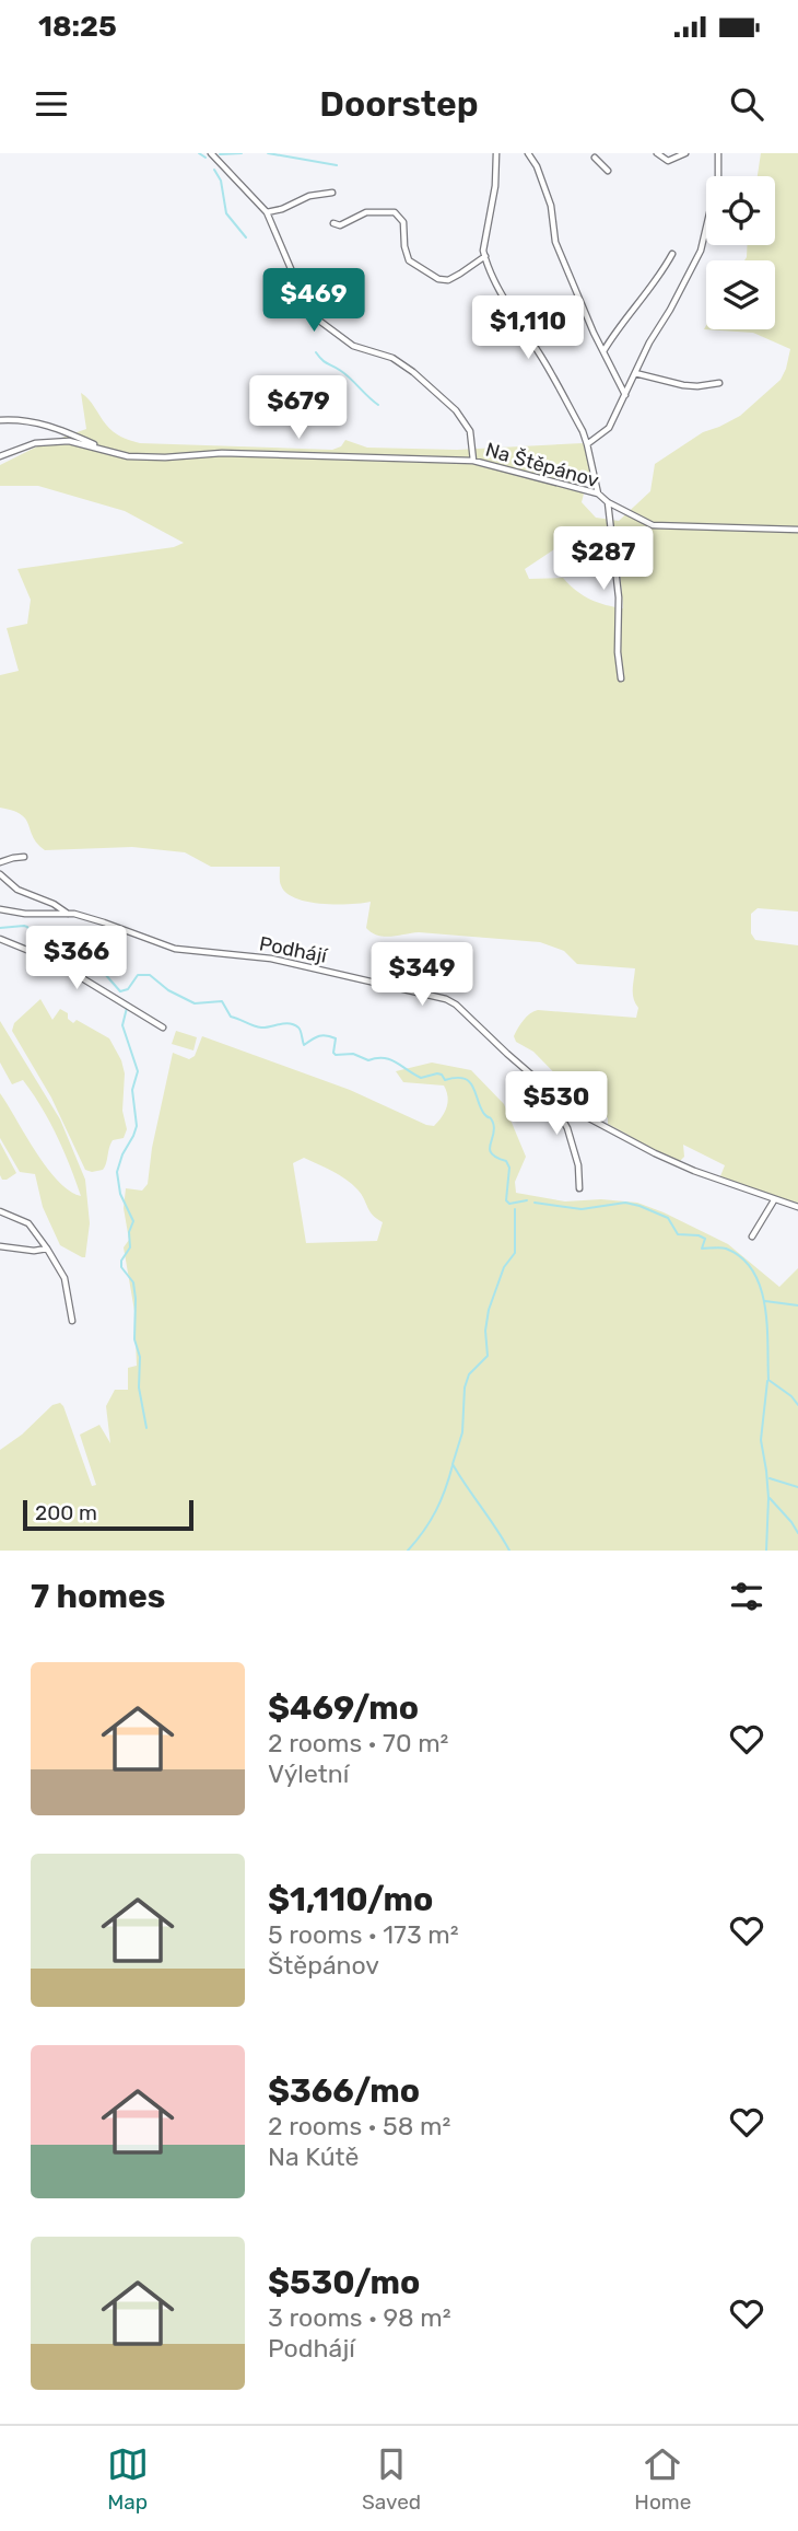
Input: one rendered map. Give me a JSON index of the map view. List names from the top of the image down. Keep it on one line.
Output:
{"streets":{"street":["Na Štěpánov","Podhájí"]},"scale_bar":"200 m","page":{"status":"18:25","header":"Doorstep","price":["$469","$1,110","$679","$287","$366","$349","$530"],"scale":"200 m","heading":"7 homes","list":[{"name":"$469/mo","note":"2 rooms · 70 m² · Výletní"},{"name":"$1,110/mo","note":"5 rooms · 173 m² · Štěpánov"},{"name":"$366/mo","note":"2 rooms · 58 m² · Na Kútě"},{"name":"$530/mo","note":"3 rooms · 98 m² · Podhájí"}],"tabs":["Map","Saved","Home"]}}
